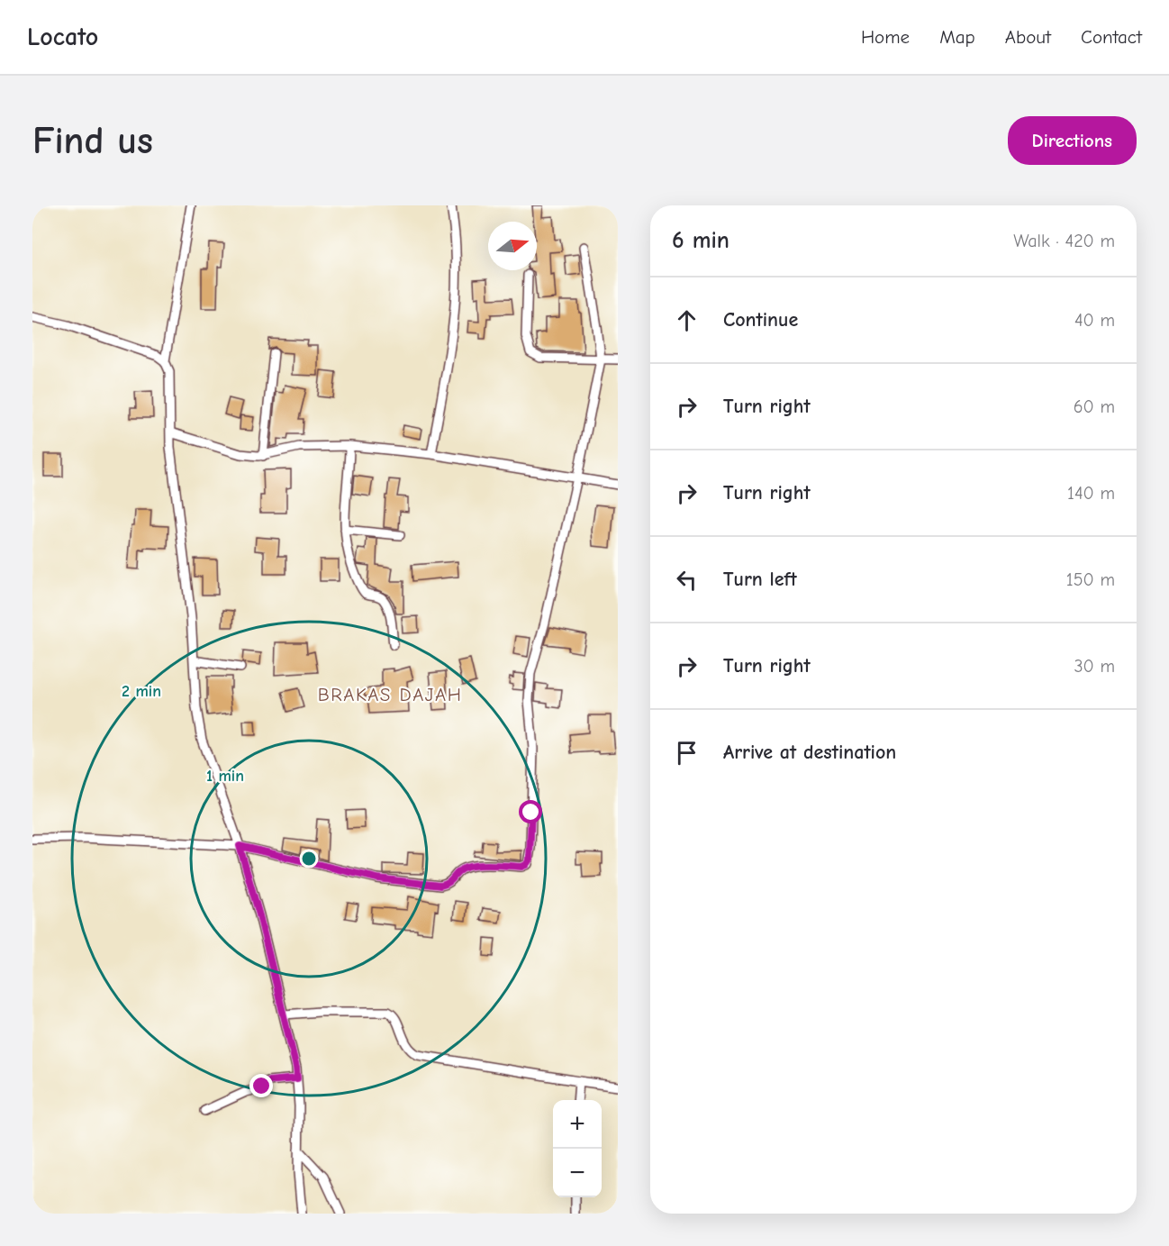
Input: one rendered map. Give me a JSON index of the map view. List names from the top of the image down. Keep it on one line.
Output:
{"districts":["BRAKAS DAJAH"],"north":"right","page":{"header":"Locato","nav":["Home","Map","About","Contact"],"buttons":"Directions","title":"Find us","heading":["6 min","Walk · 420 m"],"list":[["Continue","40 m"],["Turn right","60 m"],["Turn right","140 m"],["Turn left","150 m"],["Turn right","30 m"],"Arrive at destination"],"map_buttons":["+","−"]},"rings":["2 min","1 min"]}
